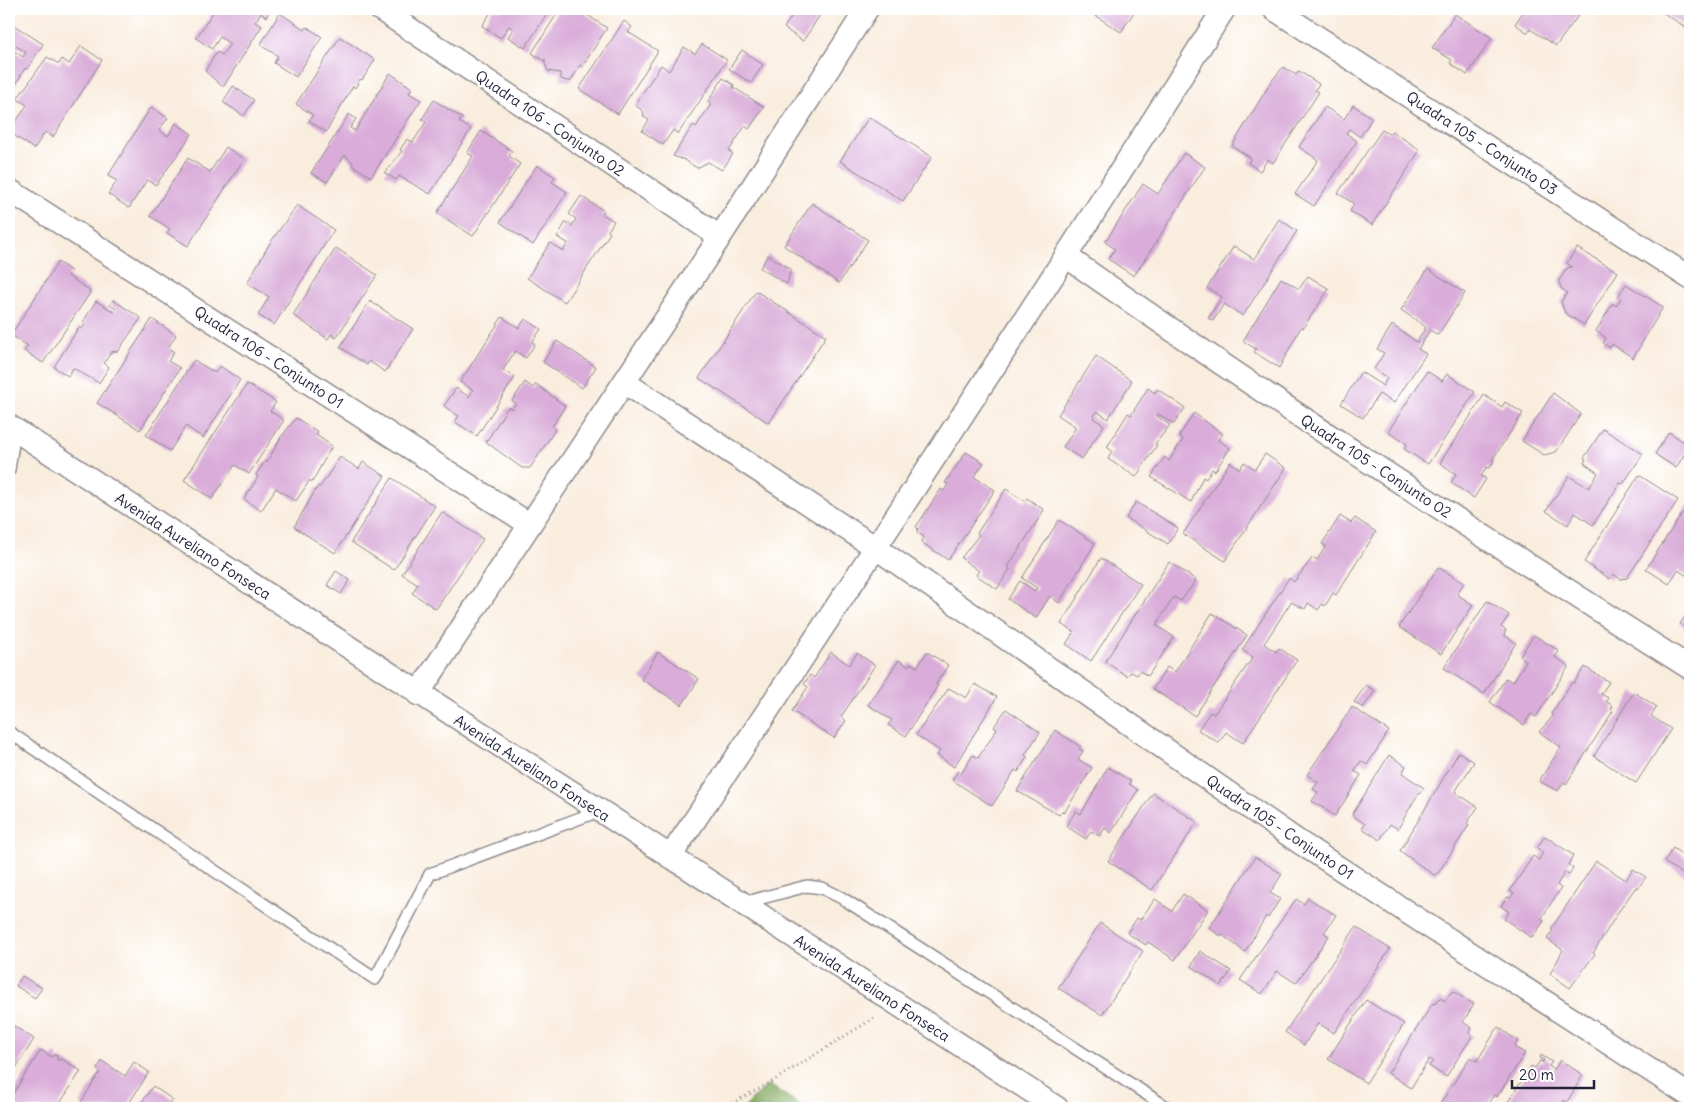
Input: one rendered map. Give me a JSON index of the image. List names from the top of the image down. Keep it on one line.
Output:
{"streets":{"street":["Quadra 106 - Conjunto 02","Quadra 105 - Conjunto 03","Quadra 106 - Conjunto 01","Quadra 105 - Conjunto 02","Avenida Aureliano Fonseca","Quadra 105 - Conjunto 01"]},"scale_bar":"20 m"}
